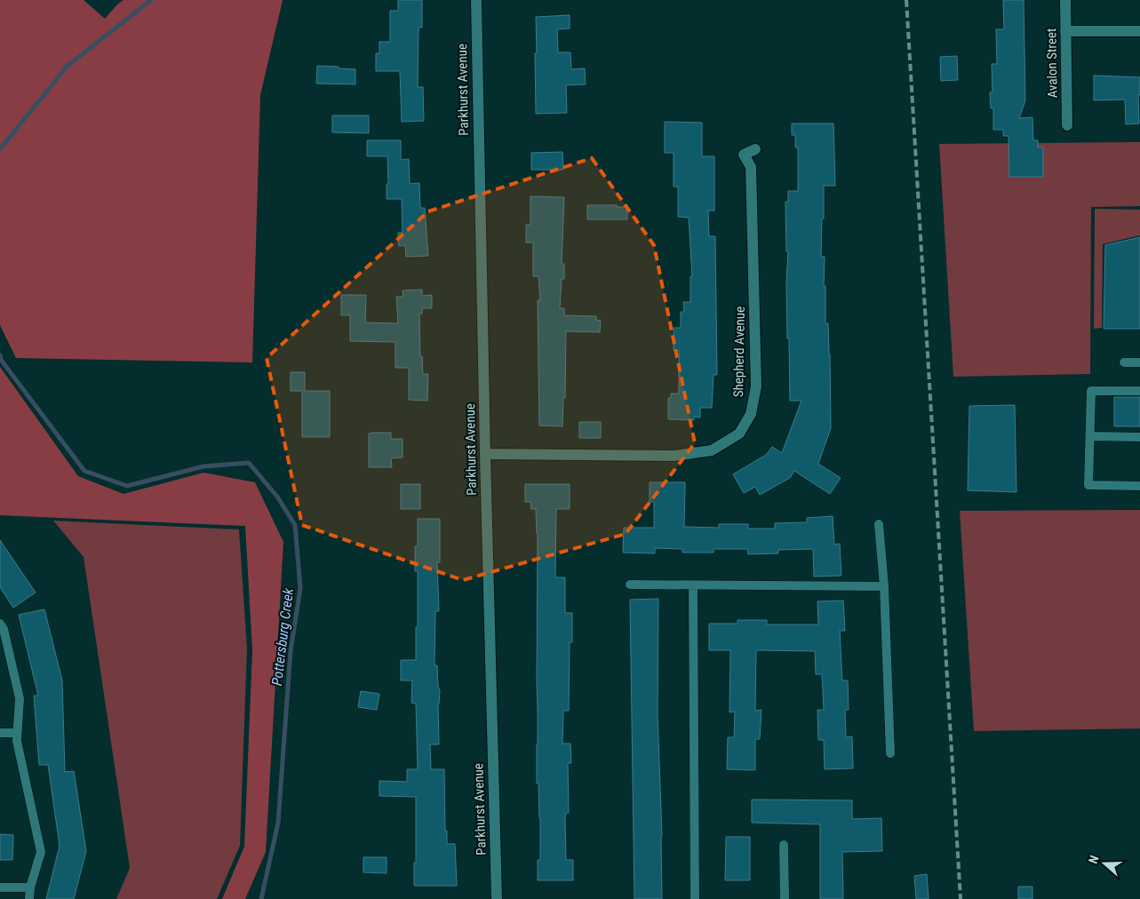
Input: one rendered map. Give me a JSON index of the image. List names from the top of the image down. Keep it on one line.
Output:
{"streets":{"street":["Avalon Street","Parkhurst Avenue","Shepherd Avenue"]},"crossings":[["Parkhurst Avenue","Shepherd Avenue"]],"water":["Pottersburg Creek"],"north":"left"}
